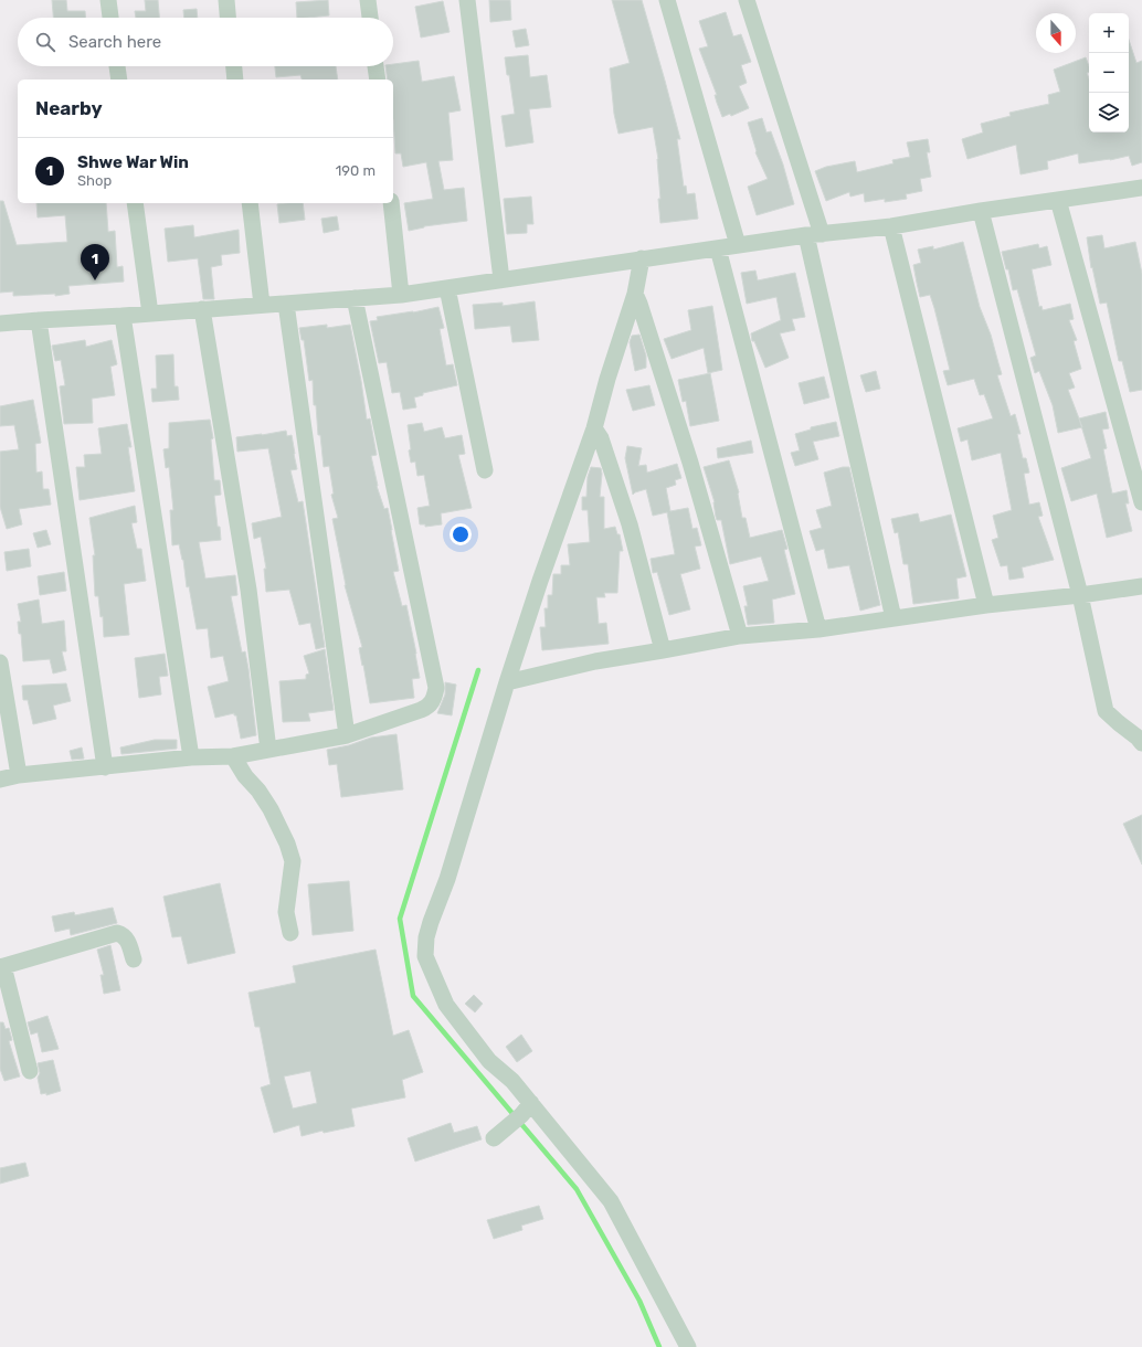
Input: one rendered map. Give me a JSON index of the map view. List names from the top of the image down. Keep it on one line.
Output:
{"north":"bottom","page":{"map_buttons":["+","−"],"search":"Search here","heading":"Nearby","list":[{"mark":"1","name":"Shwe War Win","note":"Shop","value":"190 m"}],"pins":"1"}}
